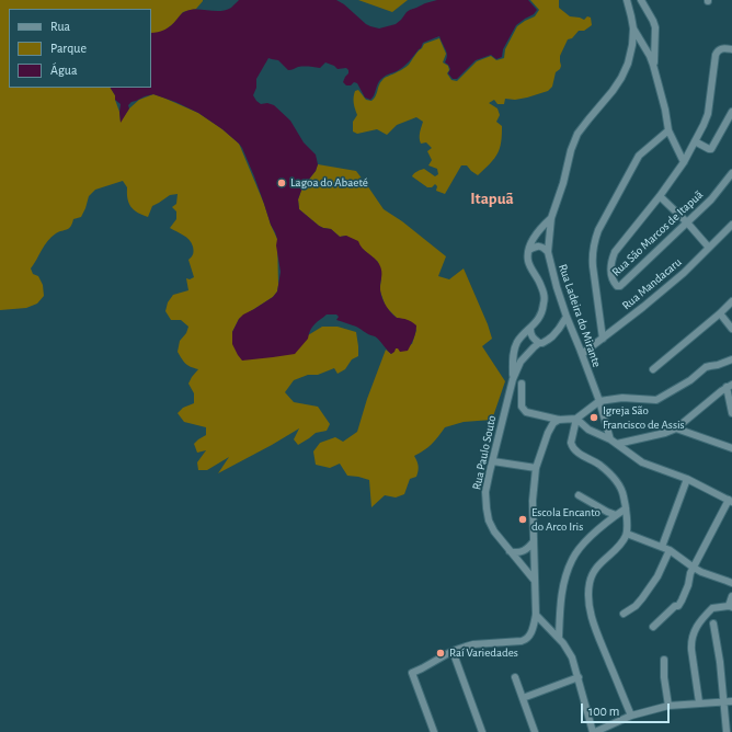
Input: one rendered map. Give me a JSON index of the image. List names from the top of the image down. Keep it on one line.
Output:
{"streets":{"street":["Rua São Marcos de Itapuã","Rua Mandacaru","Rua Ladeira do Mirante","Rua Paulo Souto"]},"crossings":[["Rua Mandacaru","Rua Ladeira do Mirante"],["Rua Ladeira do Mirante","Rua Paulo Souto"]],"districts":["Itapuã"],"places":["Lagoa do Abaeté","Igreja São Francisco de Assis","Escola Encanto do Arco Iris","Raí Variedades"],"legend":["Rua","Parque","Água"],"scale_bar":"100 m"}
